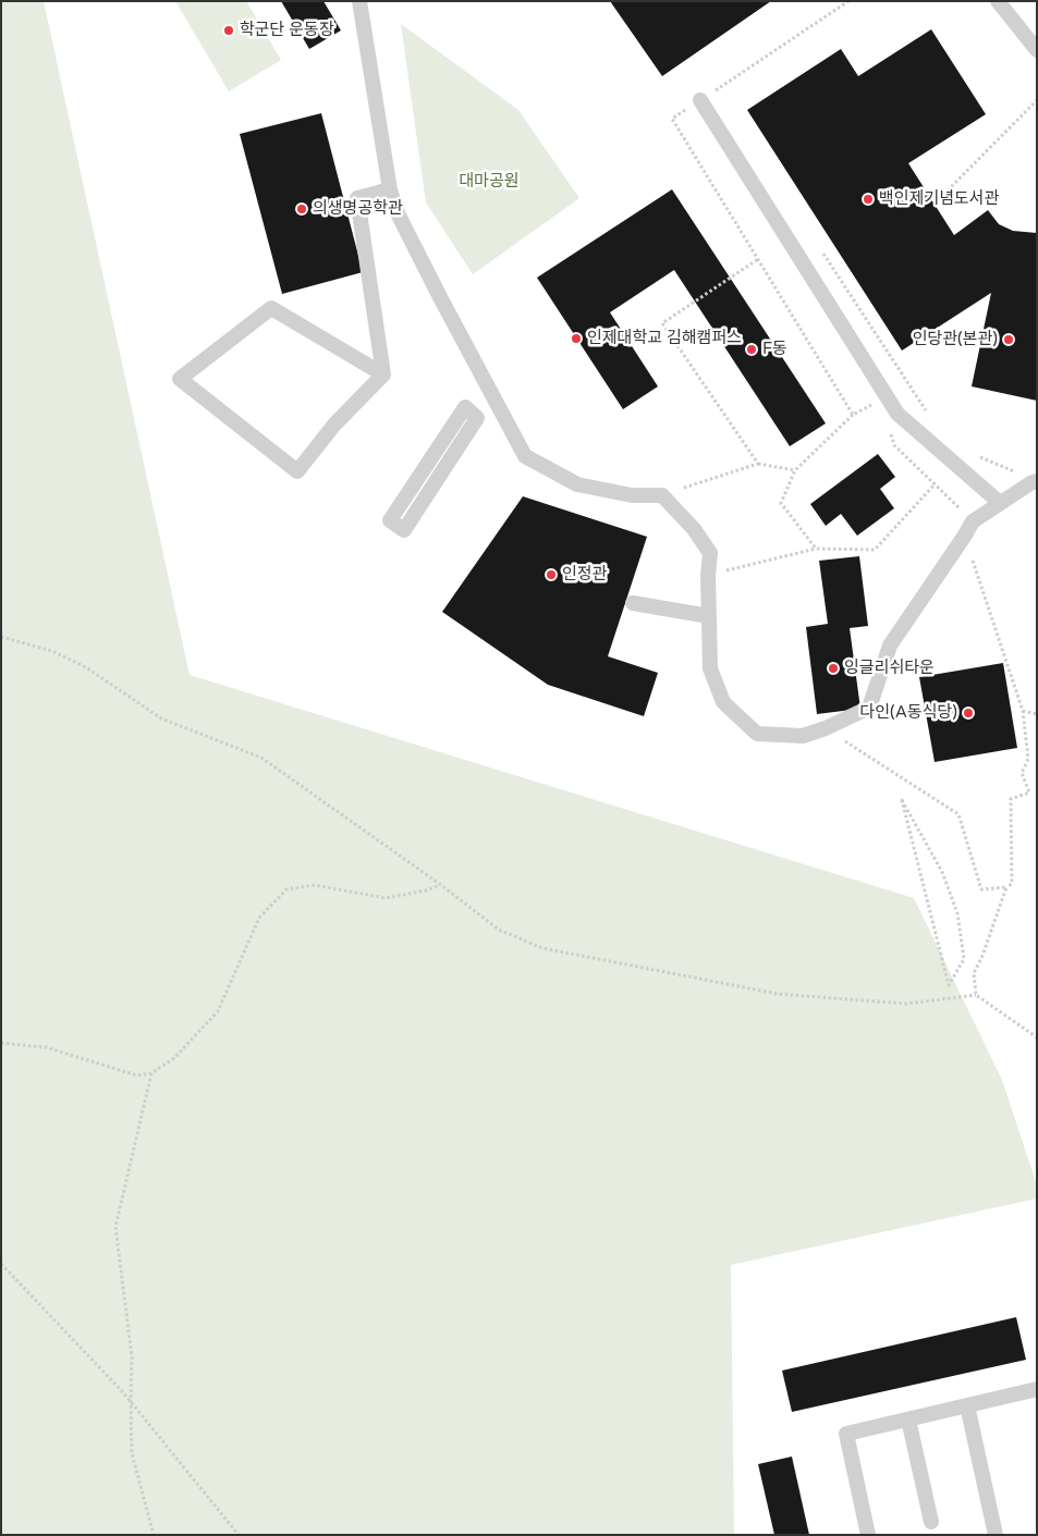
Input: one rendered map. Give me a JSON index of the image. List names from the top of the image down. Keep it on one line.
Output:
{"parks":["대마공원"],"places":["학군단 운동장","백인제기념도서관","의생명공학관","인제대학교 김해캠퍼스","인당관(본관)","F동","인정관","잉글리쉬타운","다인(A동식당)"]}
